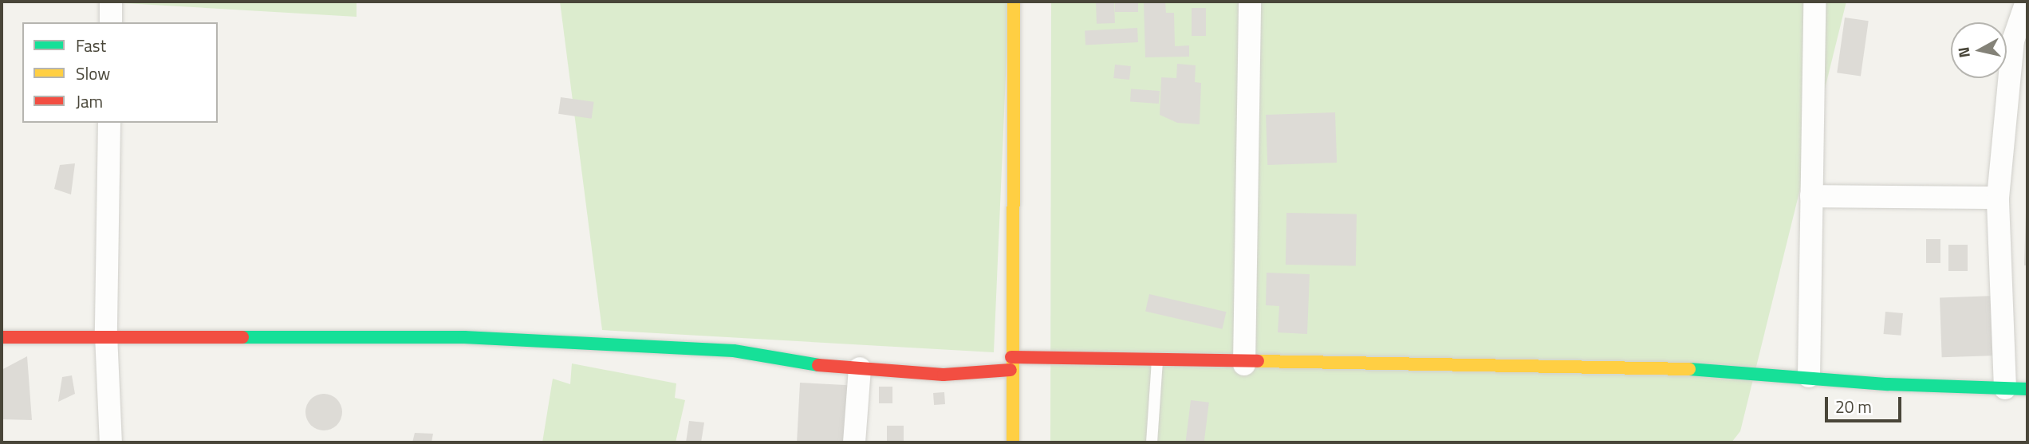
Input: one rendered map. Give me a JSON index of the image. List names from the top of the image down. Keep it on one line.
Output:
{"legend":["Fast","Slow","Jam"],"scale_bar":"20 m","north":"left"}
